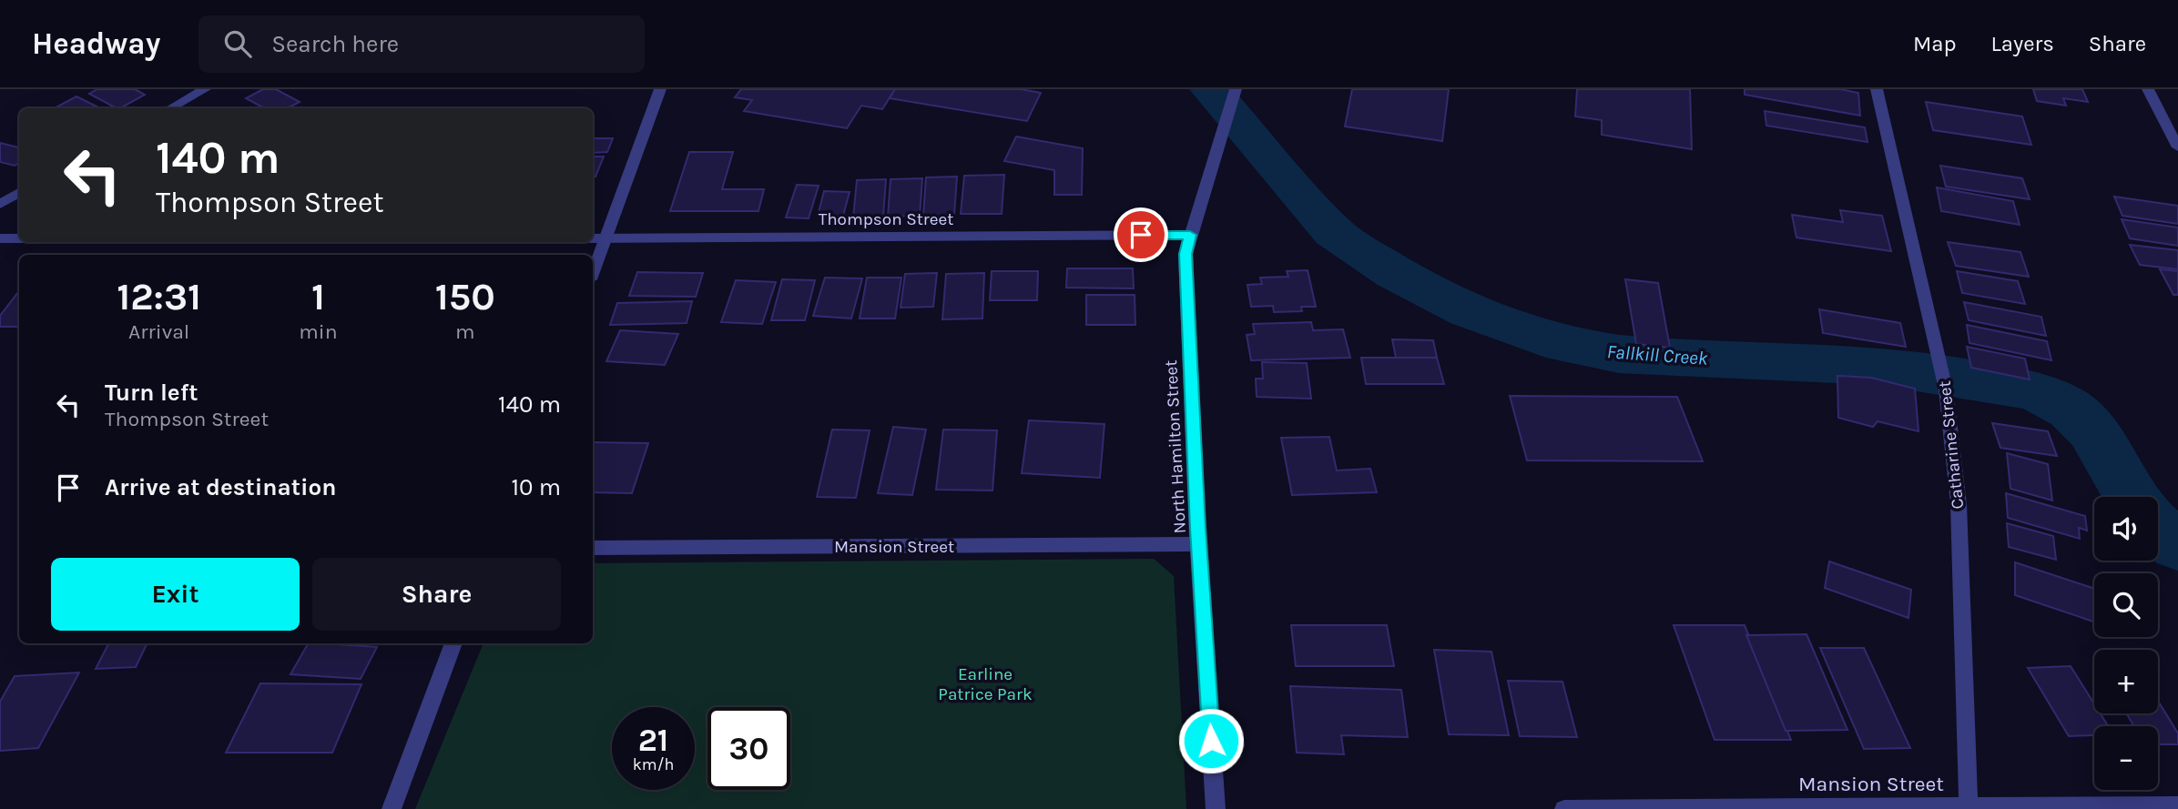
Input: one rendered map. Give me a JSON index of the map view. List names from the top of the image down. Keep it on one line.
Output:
{"streets":{"street":["Thompson Street","Catharine Street","North Hamilton Street","Mansion Street"]},"crossings":[["Thompson Street","North Hamilton Street"],["Catharine Street","Mansion Street"],["North Hamilton Street","Mansion Street"]],"water":["Fallkill Creek"],"parks":["Earline Patrice Park"],"page":{"header":"Headway","search":"Search here","nav":["Map","Layers","Share"],"turn":["140 m","Thompson Street"],"eta":["12:31","Arrival","1","min","150","m"],"list":[{"name":"Turn left","note":"Thompson Street","value":"140 m"},{"name":"Arrive at destination","value":"10 m"}],"map_buttons":["+","−"],"buttons":["Exit","Share"],"speed":"21 km/h","limit":"30"}}
